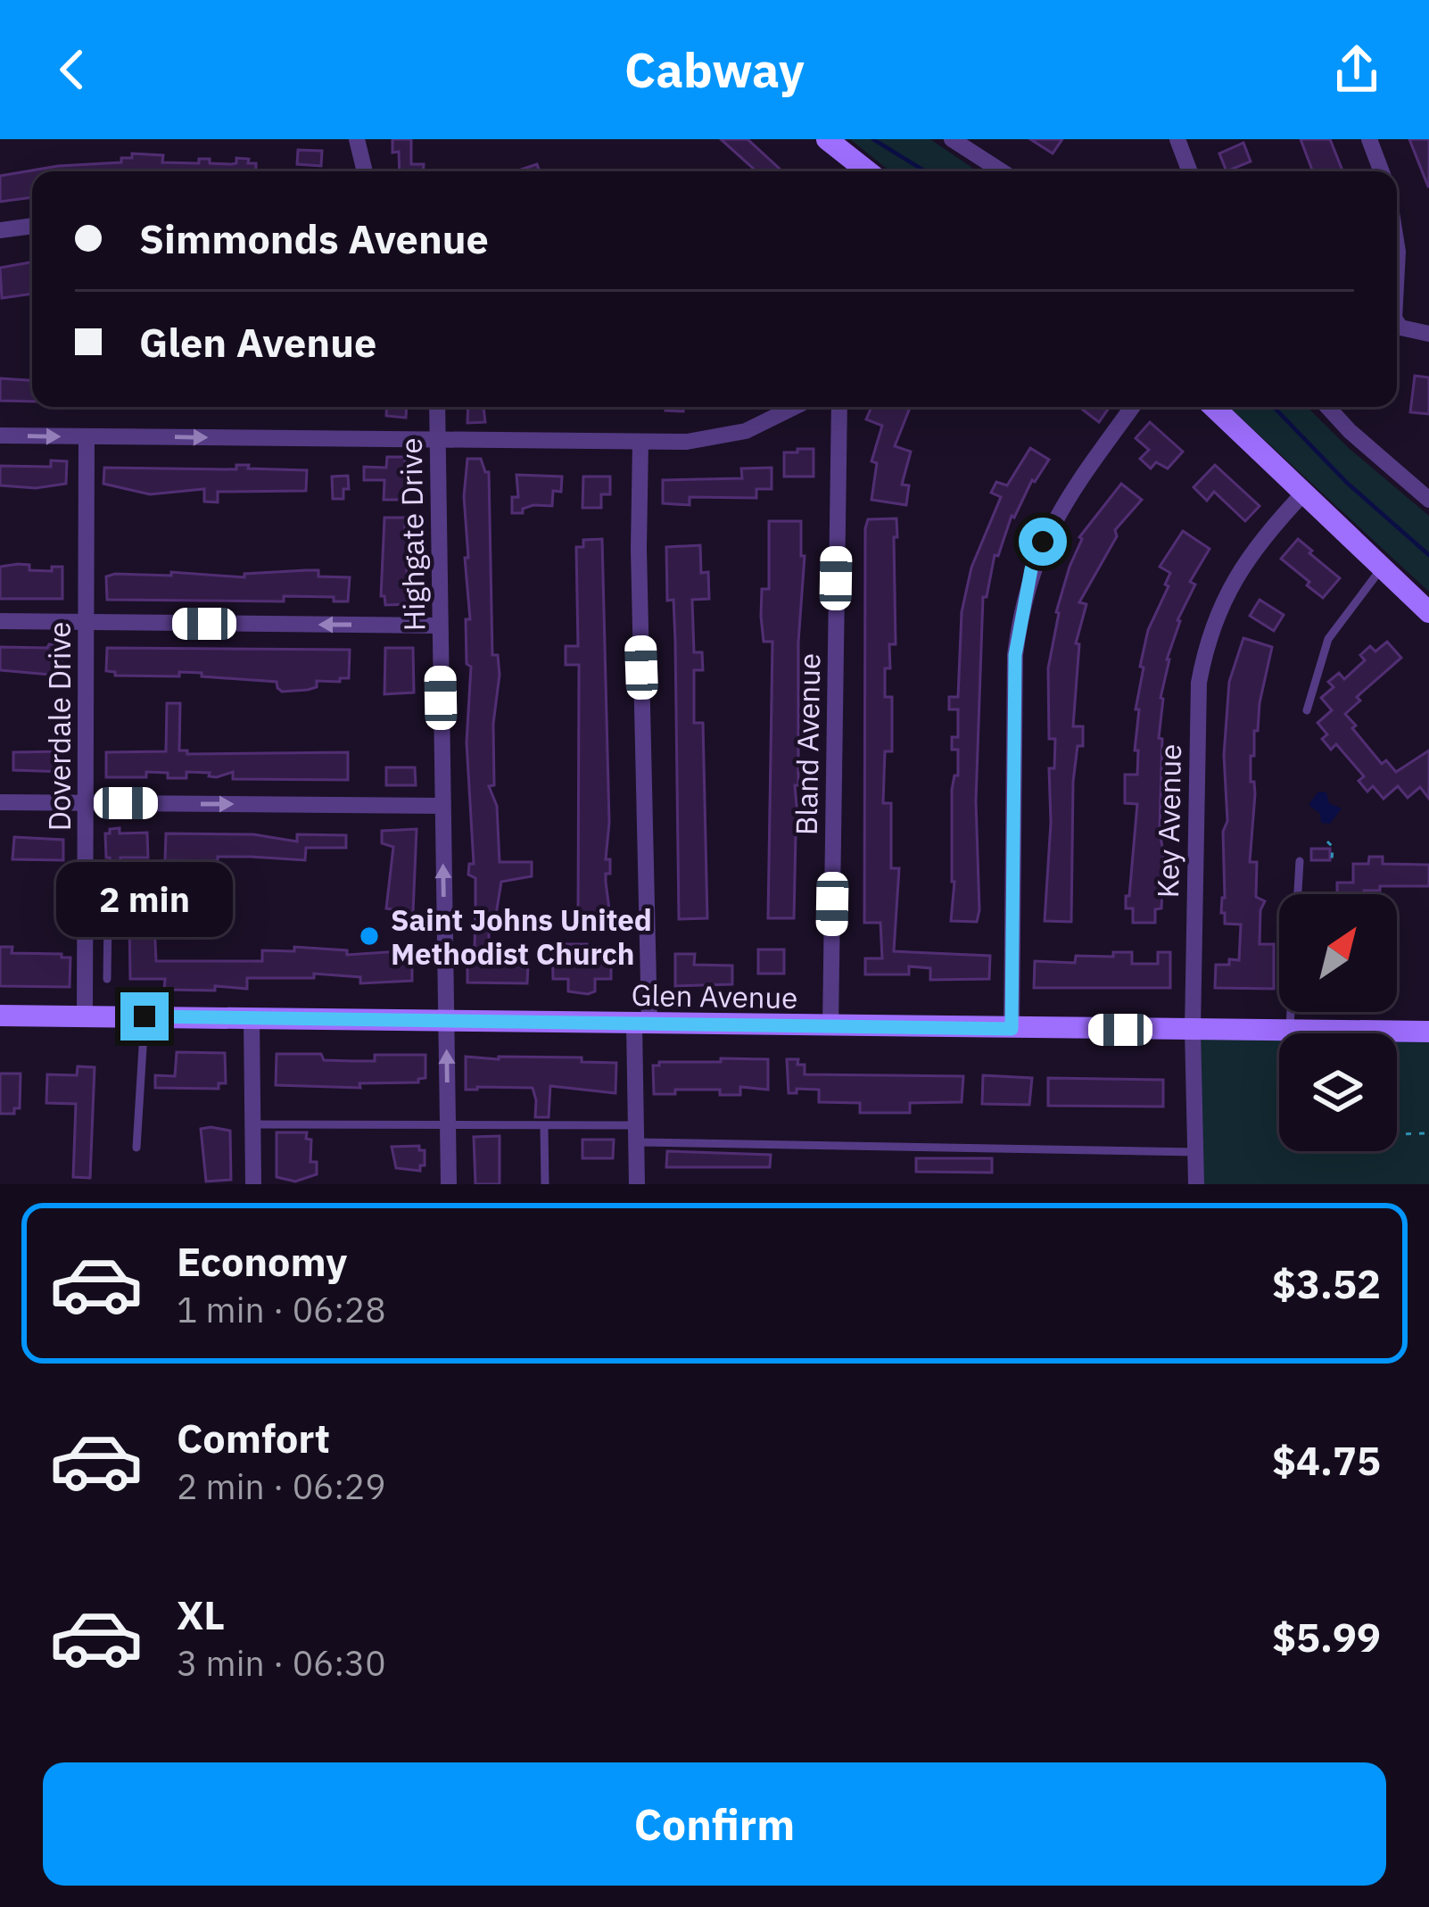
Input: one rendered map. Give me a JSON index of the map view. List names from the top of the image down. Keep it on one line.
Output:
{"streets":{"street":["Highgate Drive","Doverdale Drive","Bland Avenue","Key Avenue","Glen Avenue"]},"crossings":[["Highgate Drive","Glen Avenue"],["Doverdale Drive","Glen Avenue"],["Bland Avenue","Glen Avenue"],["Key Avenue","Glen Avenue"]],"one_way":["Highgate Drive"],"places":["Saint Johns United Methodist Church"],"north":"top right","page":{"header":"Cabway","banner":["Simmonds Avenue","Glen Avenue"],"bubble":"2 min","list":[{"name":"Economy","note":"1 min · 06:28","value":"$3.52"},{"name":"Comfort","note":"2 min · 06:29","value":"$4.75"},{"name":"XL","note":"3 min · 06:30","value":"$5.99"}],"buttons":"Confirm"}}
